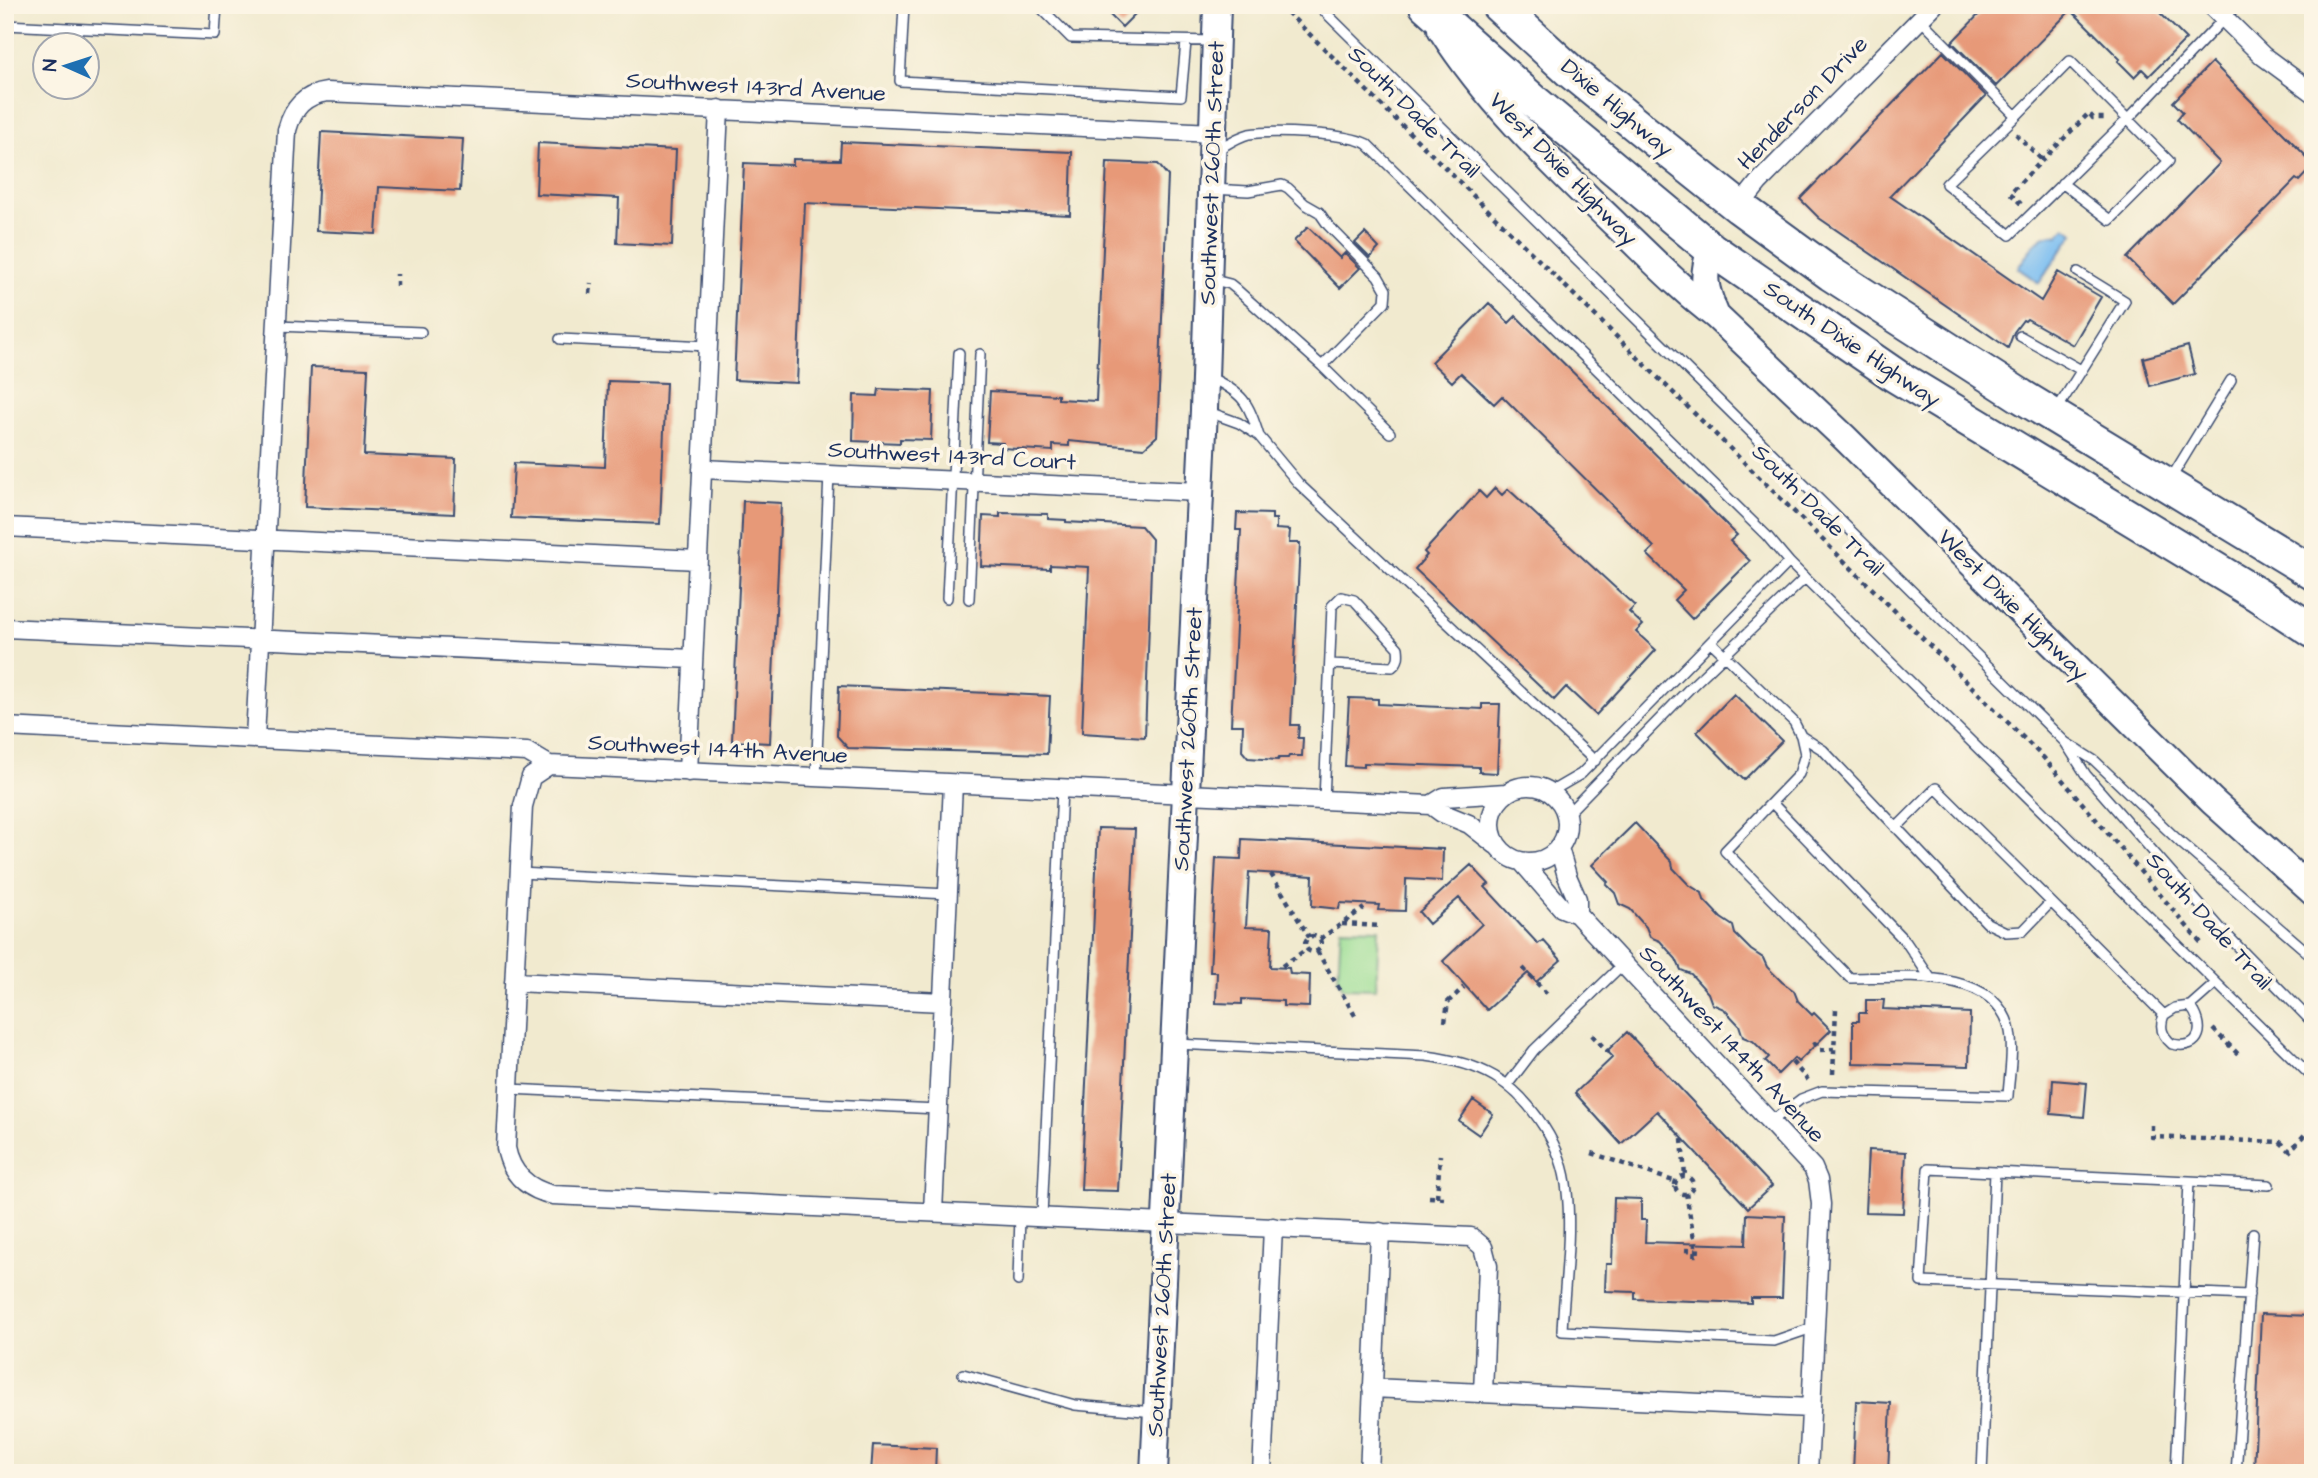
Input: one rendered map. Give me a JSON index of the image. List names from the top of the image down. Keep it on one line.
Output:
{"streets":{"highway":["Dixie Highway","South Dixie Highway"],"street":["Southwest 143rd Avenue","Henderson Drive","West Dixie Highway","Southwest 260th Street","Southwest 143rd Court","Southwest 144th Avenue"],"path":["South Dade Trail"]},"crossings":[["Southwest 143rd Avenue","Southwest 260th Street"],["Henderson Drive","Dixie Highway"],["Henderson Drive","South Dixie Highway"],["Dixie Highway","South Dixie Highway"],["West Dixie Highway","South Dixie Highway"],["Southwest 260th Street","Southwest 143rd Court"],["Southwest 260th Street","Southwest 144th Avenue"]],"north":"left"}
